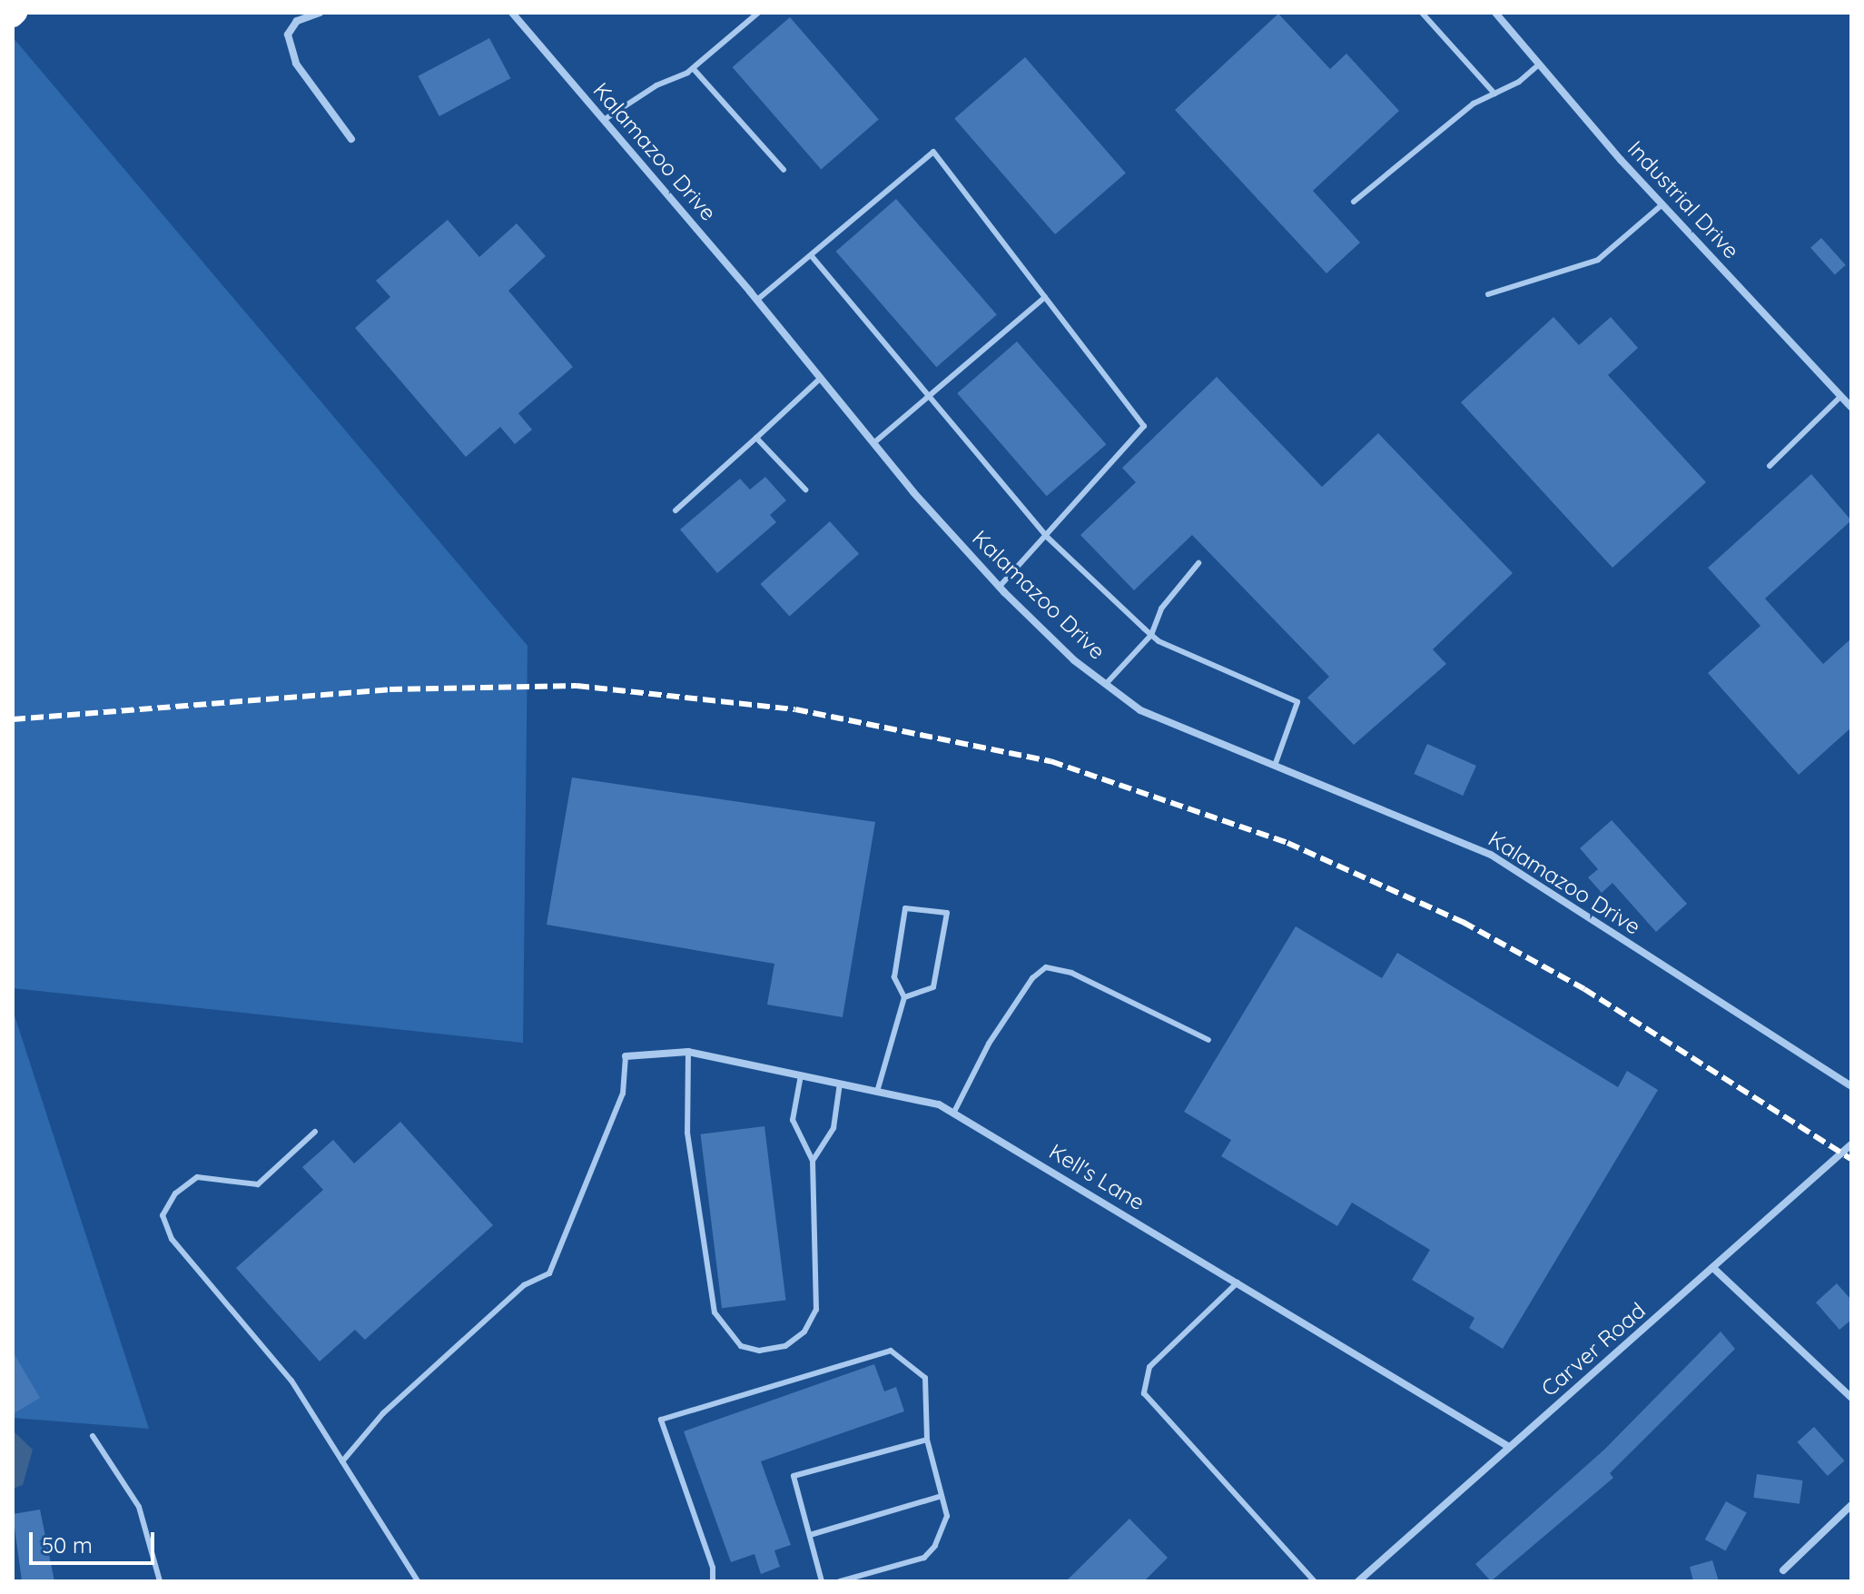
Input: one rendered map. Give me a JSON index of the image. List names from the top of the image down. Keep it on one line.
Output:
{"streets":{"street":["Kalamazoo Drive","Industrial Drive","Kell's Lane","Carver Road"]},"crossings":[["Kell's Lane","Carver Road"]],"scale_bar":"50 m"}
